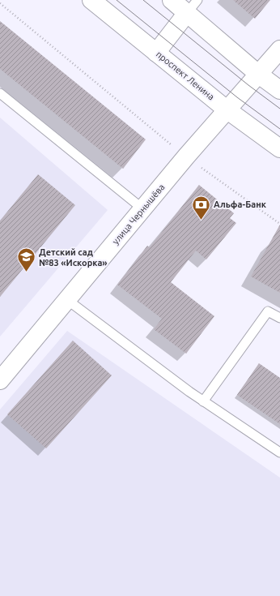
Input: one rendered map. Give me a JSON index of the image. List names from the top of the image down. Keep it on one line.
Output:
{"streets":{"street":["проспект Ленина","улица Чернышёва"]},"crossings":[["проспект Ленина","улица Чернышёва"]],"places":{"bank":["Альфа-Банк"],"school or university":["Детский сад №83 «Искорка»"]}}
